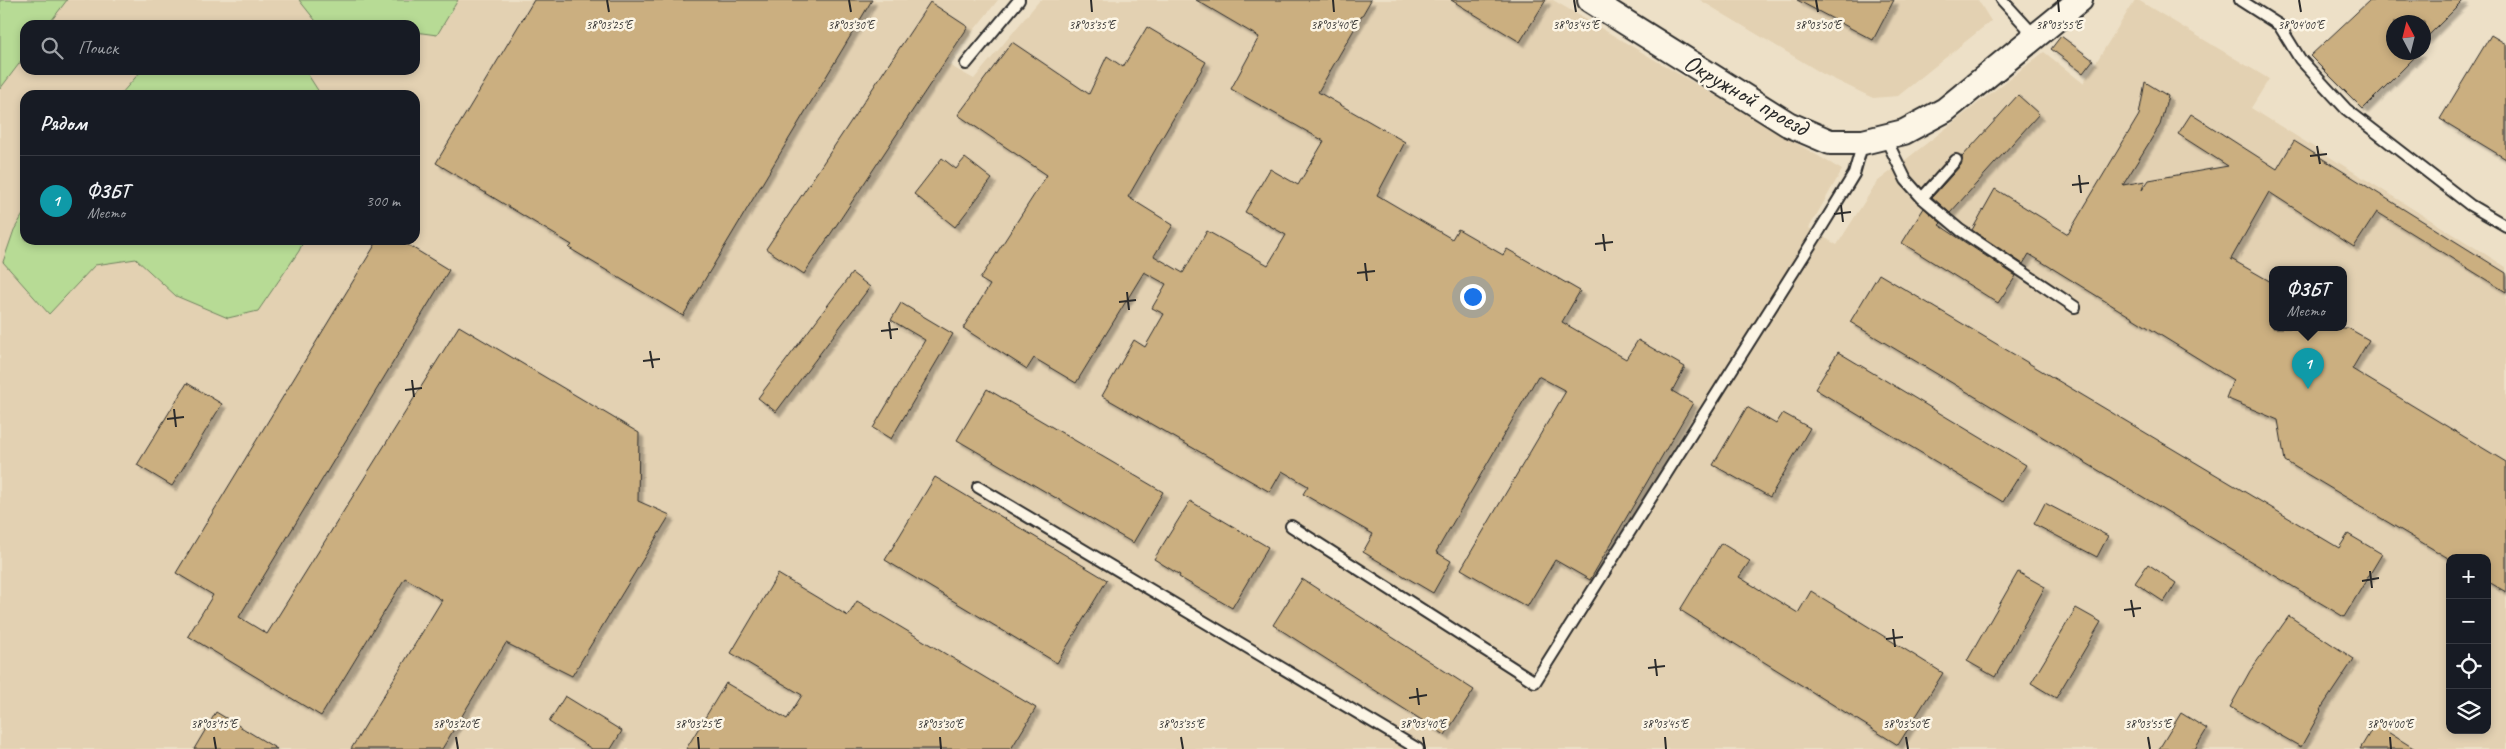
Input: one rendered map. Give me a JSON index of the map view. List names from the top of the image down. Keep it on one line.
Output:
{"streets":{"street":["Окружной проезд"]},"north":"top","page":{"search":"Поиск","heading":"Рядом","list":[{"mark":"1","name":"ФЗБТ","note":"Место","value":"300 m"}],"popup":["ФЗБТ","Место"],"pins":"1","map_buttons":["+","−"]},"coordinates":["38°03'25\"E","38°03'35\"E","38°03'40\"E","38°03'45\"E","38°03'50\"E","38°03'55\"E","38°04'00\"E","38°03'30\"E","38°03'15\"E","38°03'20\"E"]}
